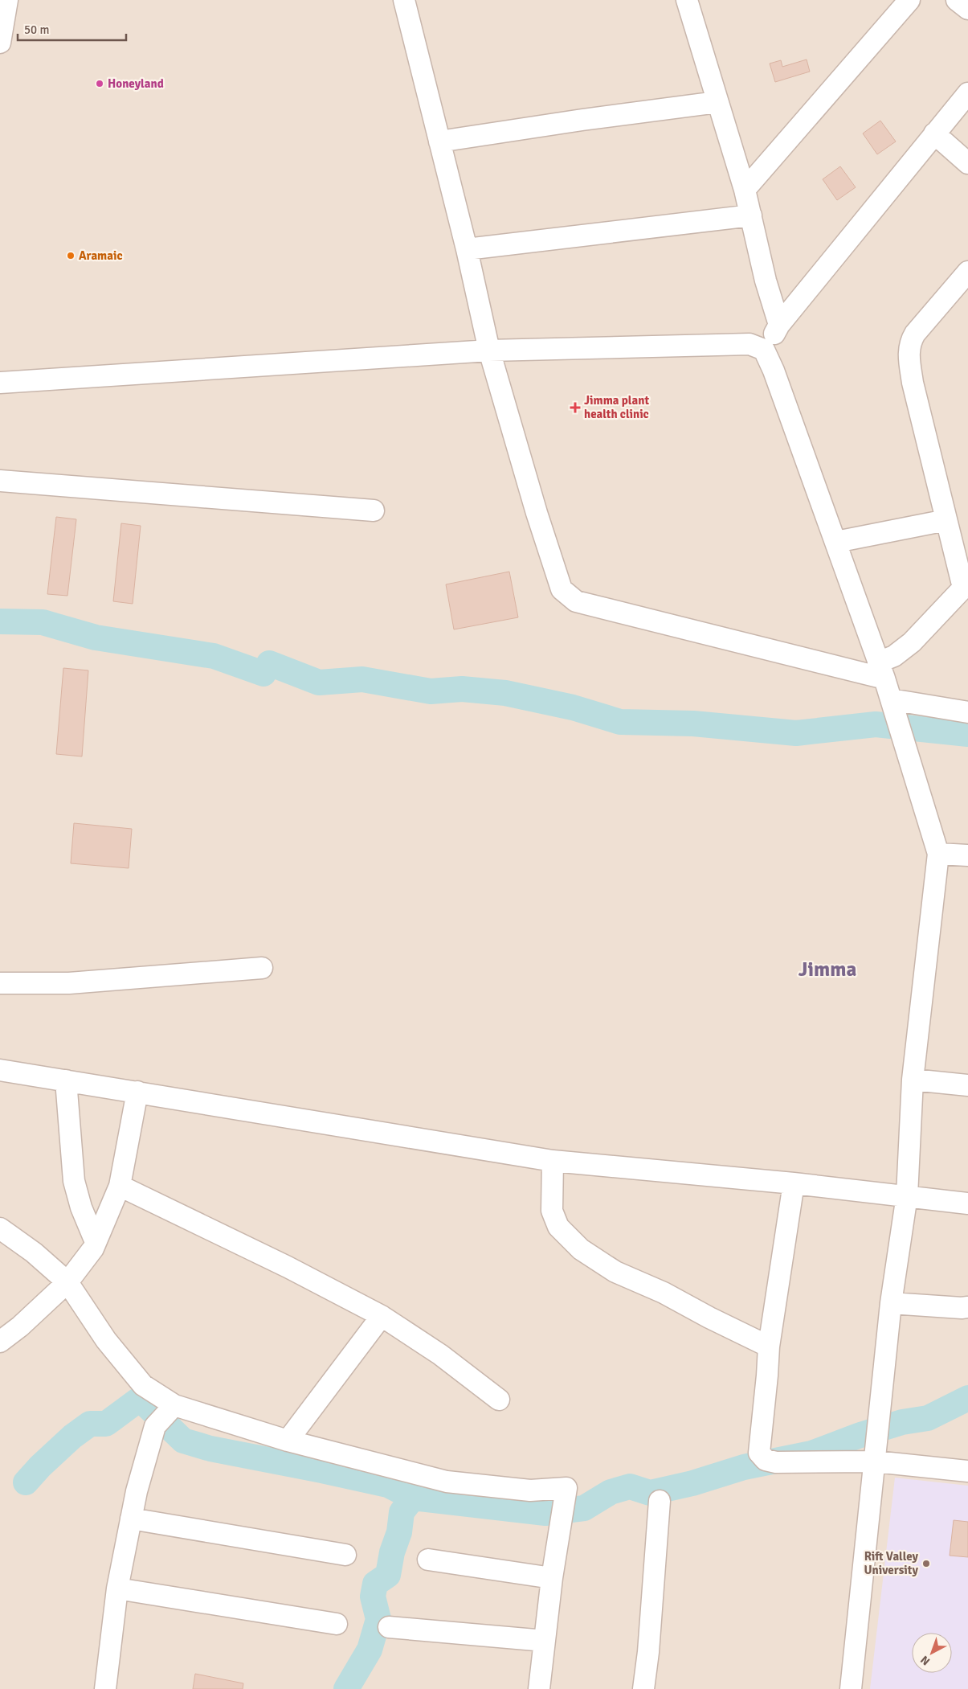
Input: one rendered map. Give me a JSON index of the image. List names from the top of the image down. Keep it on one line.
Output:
{"districts":["Jimma"],"places":{"other":["Honeyland","Aramaic","Rift Valley University"],"health":["Jimma plant health clinic"]},"scale_bar":"50 m","north":"bottom left"}
